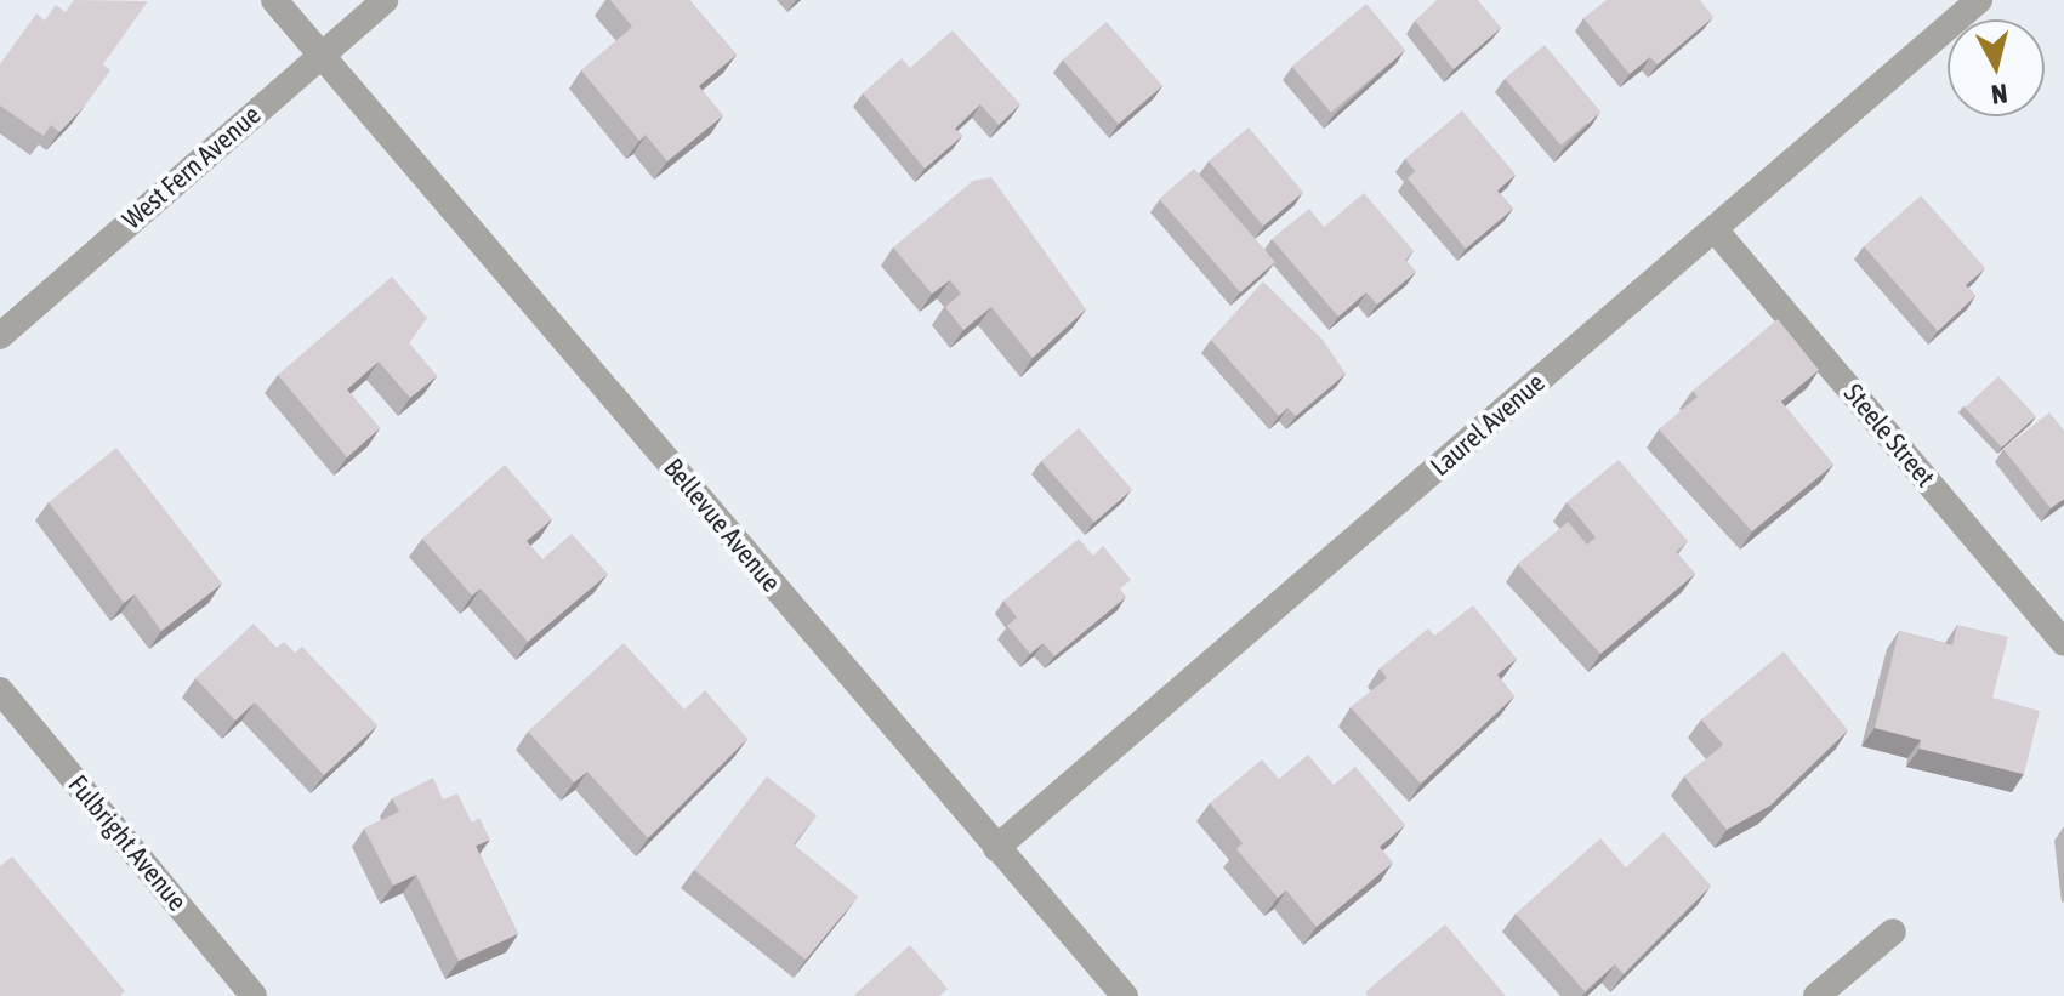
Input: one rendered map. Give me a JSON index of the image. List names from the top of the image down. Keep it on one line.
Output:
{"streets":{"street":["West Fern Avenue","Laurel Avenue","Steele Street","Bellevue Avenue","Fulbright Avenue"]},"crossings":[["West Fern Avenue","Bellevue Avenue"],["Laurel Avenue","Steele Street"],["Laurel Avenue","Bellevue Avenue"]],"north":"bottom"}
